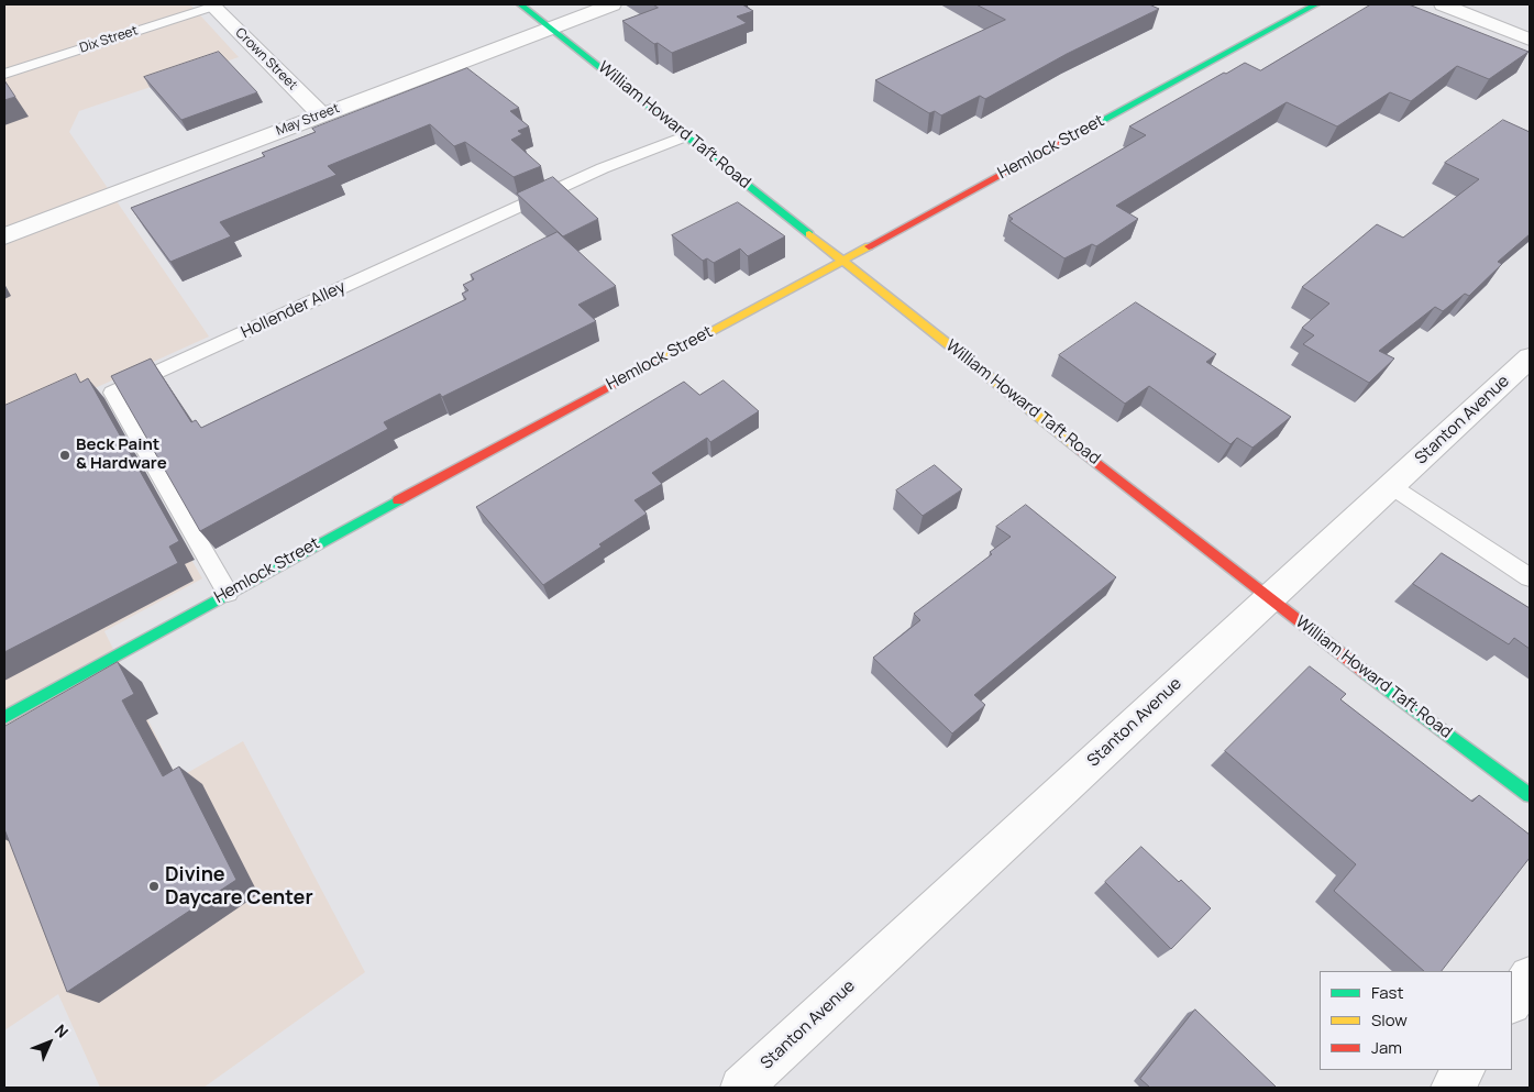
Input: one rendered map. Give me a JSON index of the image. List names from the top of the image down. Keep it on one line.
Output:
{"streets":{"street":["Crown Street","May Street","William Howard Taft Road","Hemlock Street","Stanton Avenue"],"lane":["Dix Street","Hollender Alley"]},"crossings":[["Dix Street","Crown Street"],["Crown Street","May Street"],["May Street","William Howard Taft Road"],["William Howard Taft Road","Hemlock Street"],["William Howard Taft Road","Hollender Alley"],["William Howard Taft Road","Stanton Avenue"],["Hemlock Street","Hollender Alley"]],"places":["Beck Paint & Hardware","Divine Daycare Center"],"legend":["Fast","Slow","Jam"],"north":"top right"}
